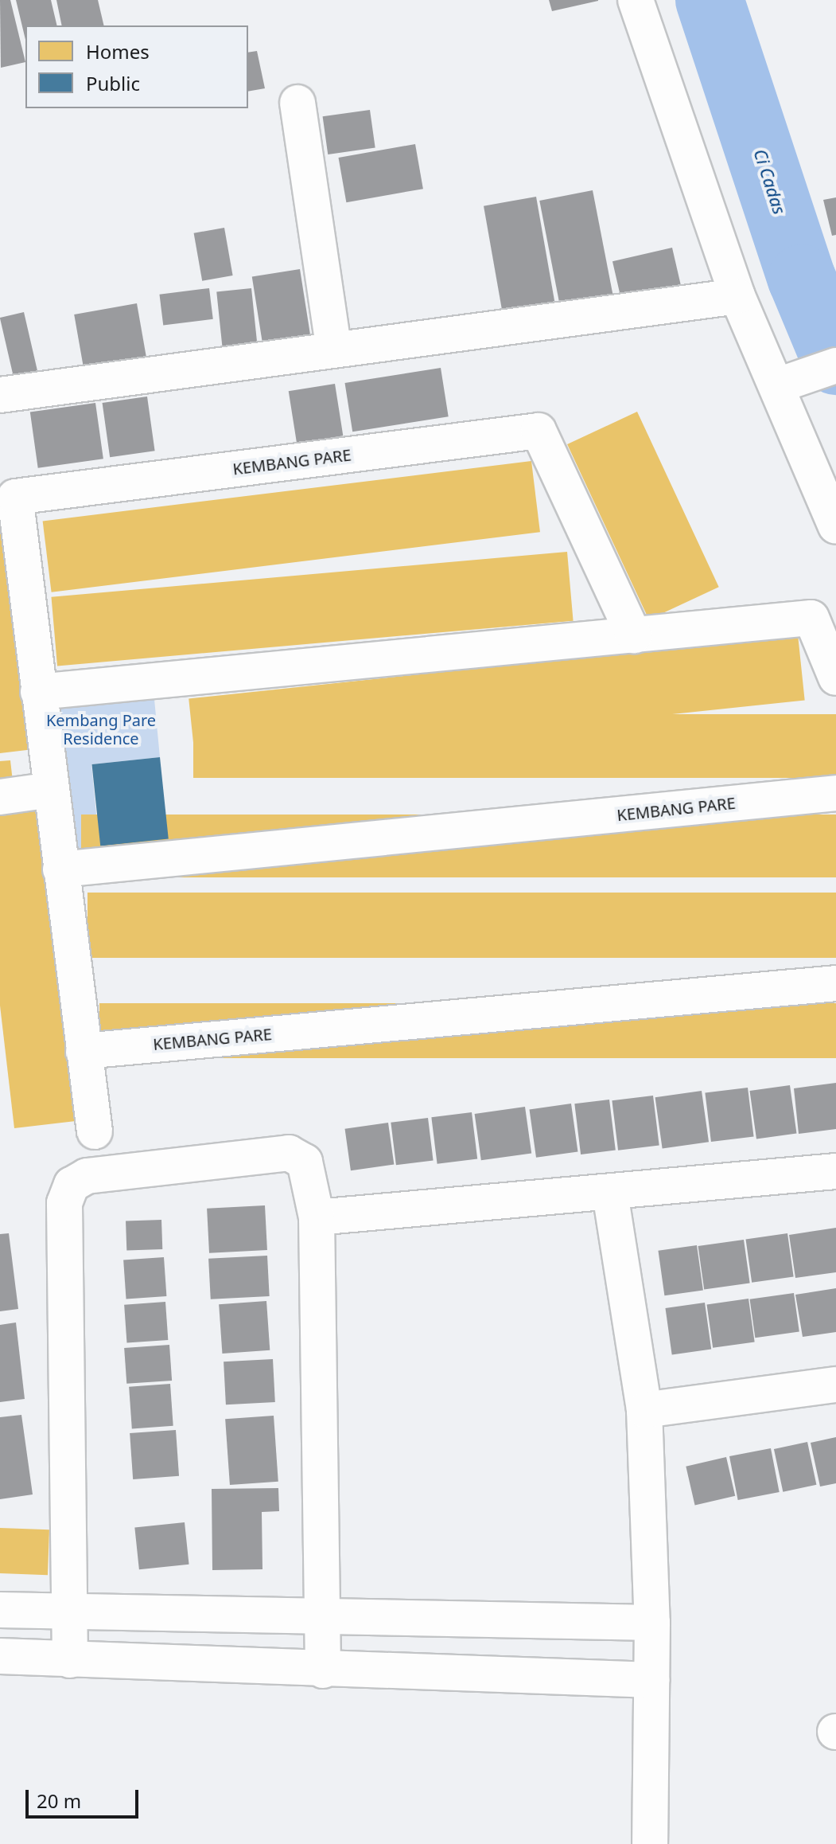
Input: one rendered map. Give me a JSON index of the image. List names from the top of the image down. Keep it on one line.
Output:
{"streets":{"street":["KEMBANG PARE"]},"water":["Ci Cadas"],"parks":["Kembang Pare Residence"],"legend":["Homes","Public"],"scale_bar":"20 m"}
